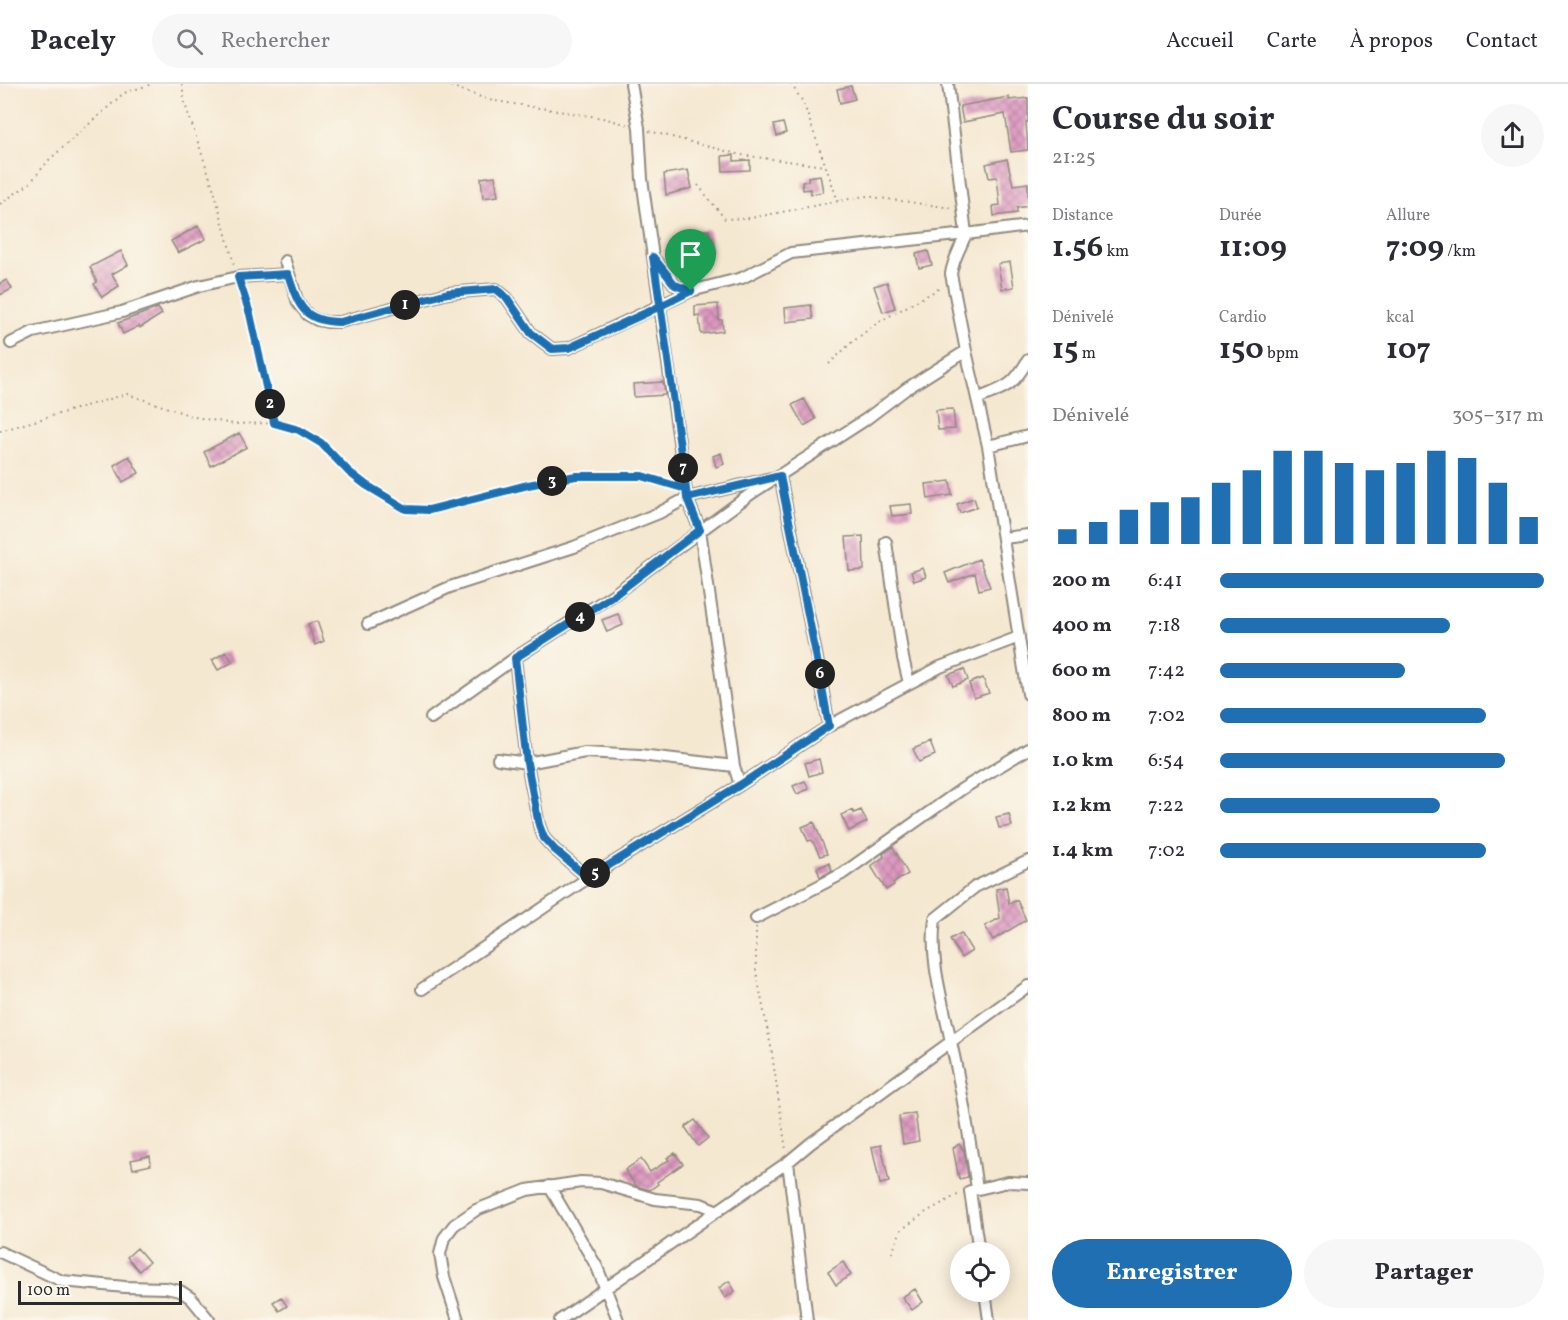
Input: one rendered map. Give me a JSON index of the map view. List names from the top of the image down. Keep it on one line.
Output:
{"scale_bar":"100 m","page":{"header":"Pacely","search":"Rechercher","nav":["Accueil","Carte","À propos","Contact"],"heading":["Course du soir","21:25"],"stats":[["Distance","1.56 km"],["Durée","11:09"],["Allure","7:09 /km"],["Dénivelé","15 m"],["Cardio","150 bpm"],["kcal","107"]],"pins":["1","2","7","3","4","6","5"],"chart":["Dénivelé","305–317 m"],"list":[{"name":"200 m","note":"6:41"},{"name":"400 m","note":"7:18"},{"name":"600 m","note":"7:42"},{"name":"800 m","note":"7:02"},{"name":"1.0 km","note":"6:54"},{"name":"1.2 km","note":"7:22"},{"name":"1.4 km","note":"7:02"}],"buttons":["Enregistrer","Partager"],"scale":"100 m"}}
